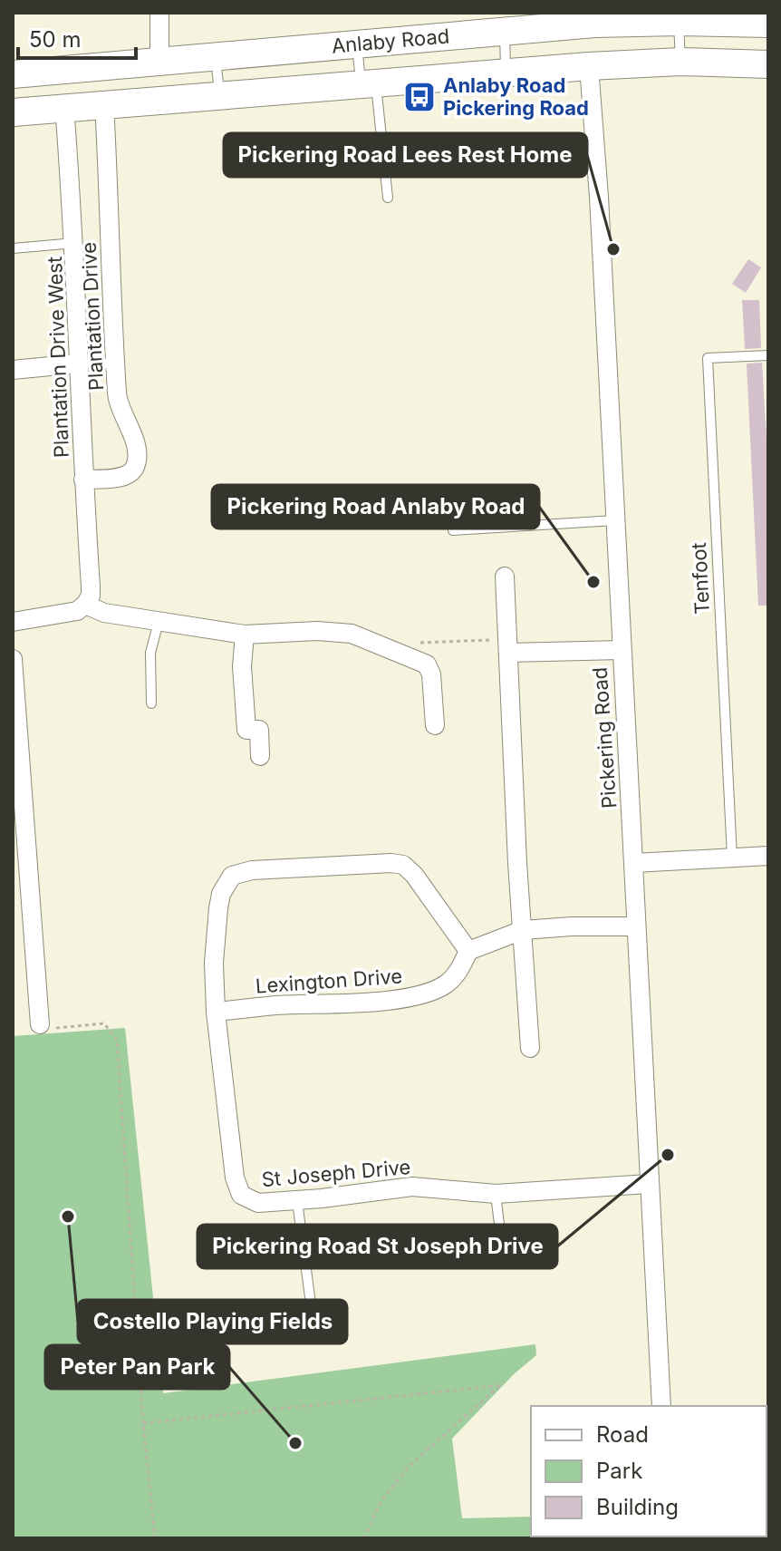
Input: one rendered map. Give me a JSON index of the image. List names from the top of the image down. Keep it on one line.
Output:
{"streets":{"main road":["Anlaby Road"],"street":["Plantation Drive","Plantation Drive West","Pickering Road","Lexington Drive","St Joseph Drive"],"lane":["Tenfoot"]},"crossings":[["Anlaby Road","Plantation Drive"],["Anlaby Road","Plantation Drive West"],["Anlaby Road","Pickering Road"],["Plantation Drive","Plantation Drive West"],["Pickering Road","St Joseph Drive"],["Lexington Drive","St Joseph Drive"]],"places":{"bus stop":["Anlaby Road Pickering Road"],"other":["Pickering Road Lees Rest Home","Pickering Road Anlaby Road","Pickering Road St Joseph Drive","Costello Playing Fields","Peter Pan Park"]},"legend":["Road","Park","Building"],"scale_bar":"50 m"}
